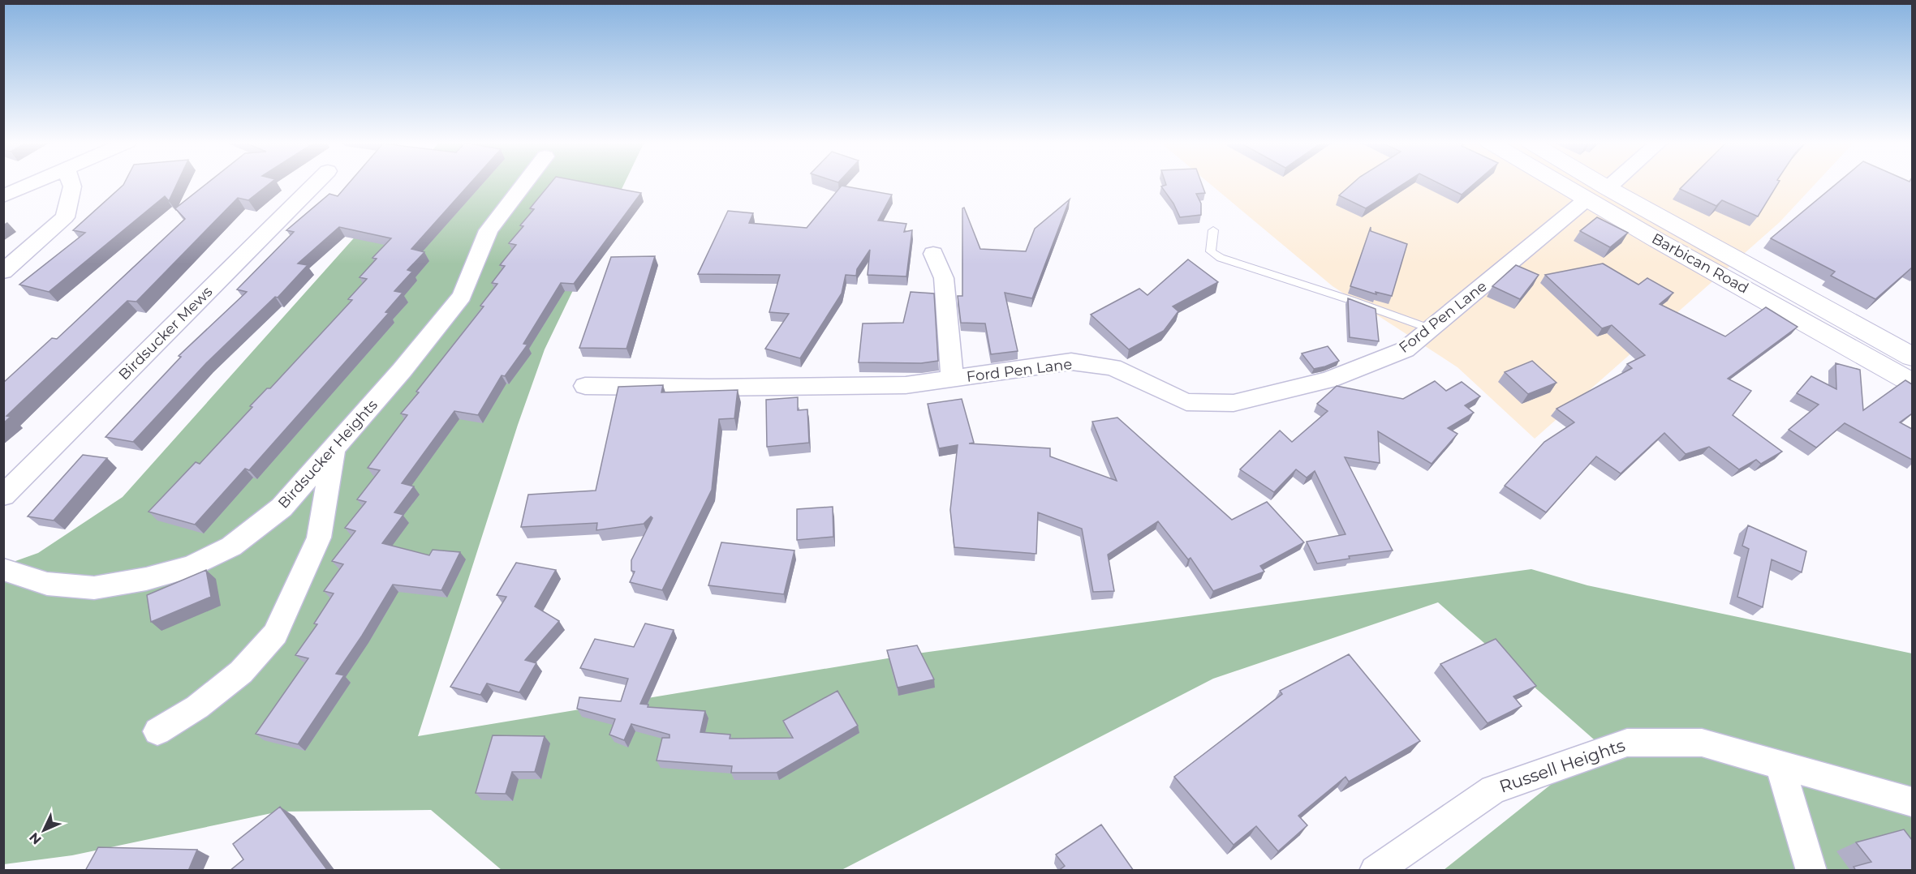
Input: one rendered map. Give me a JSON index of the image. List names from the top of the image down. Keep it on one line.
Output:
{"streets":{"main road":["Barbican Road"],"street":["Ford Pen Lane","Birdsucker Mews","Birdsucker Heights","Russell Heights"]},"crossings":[["Barbican Road","Ford Pen Lane"]],"north":"bottom left"}
